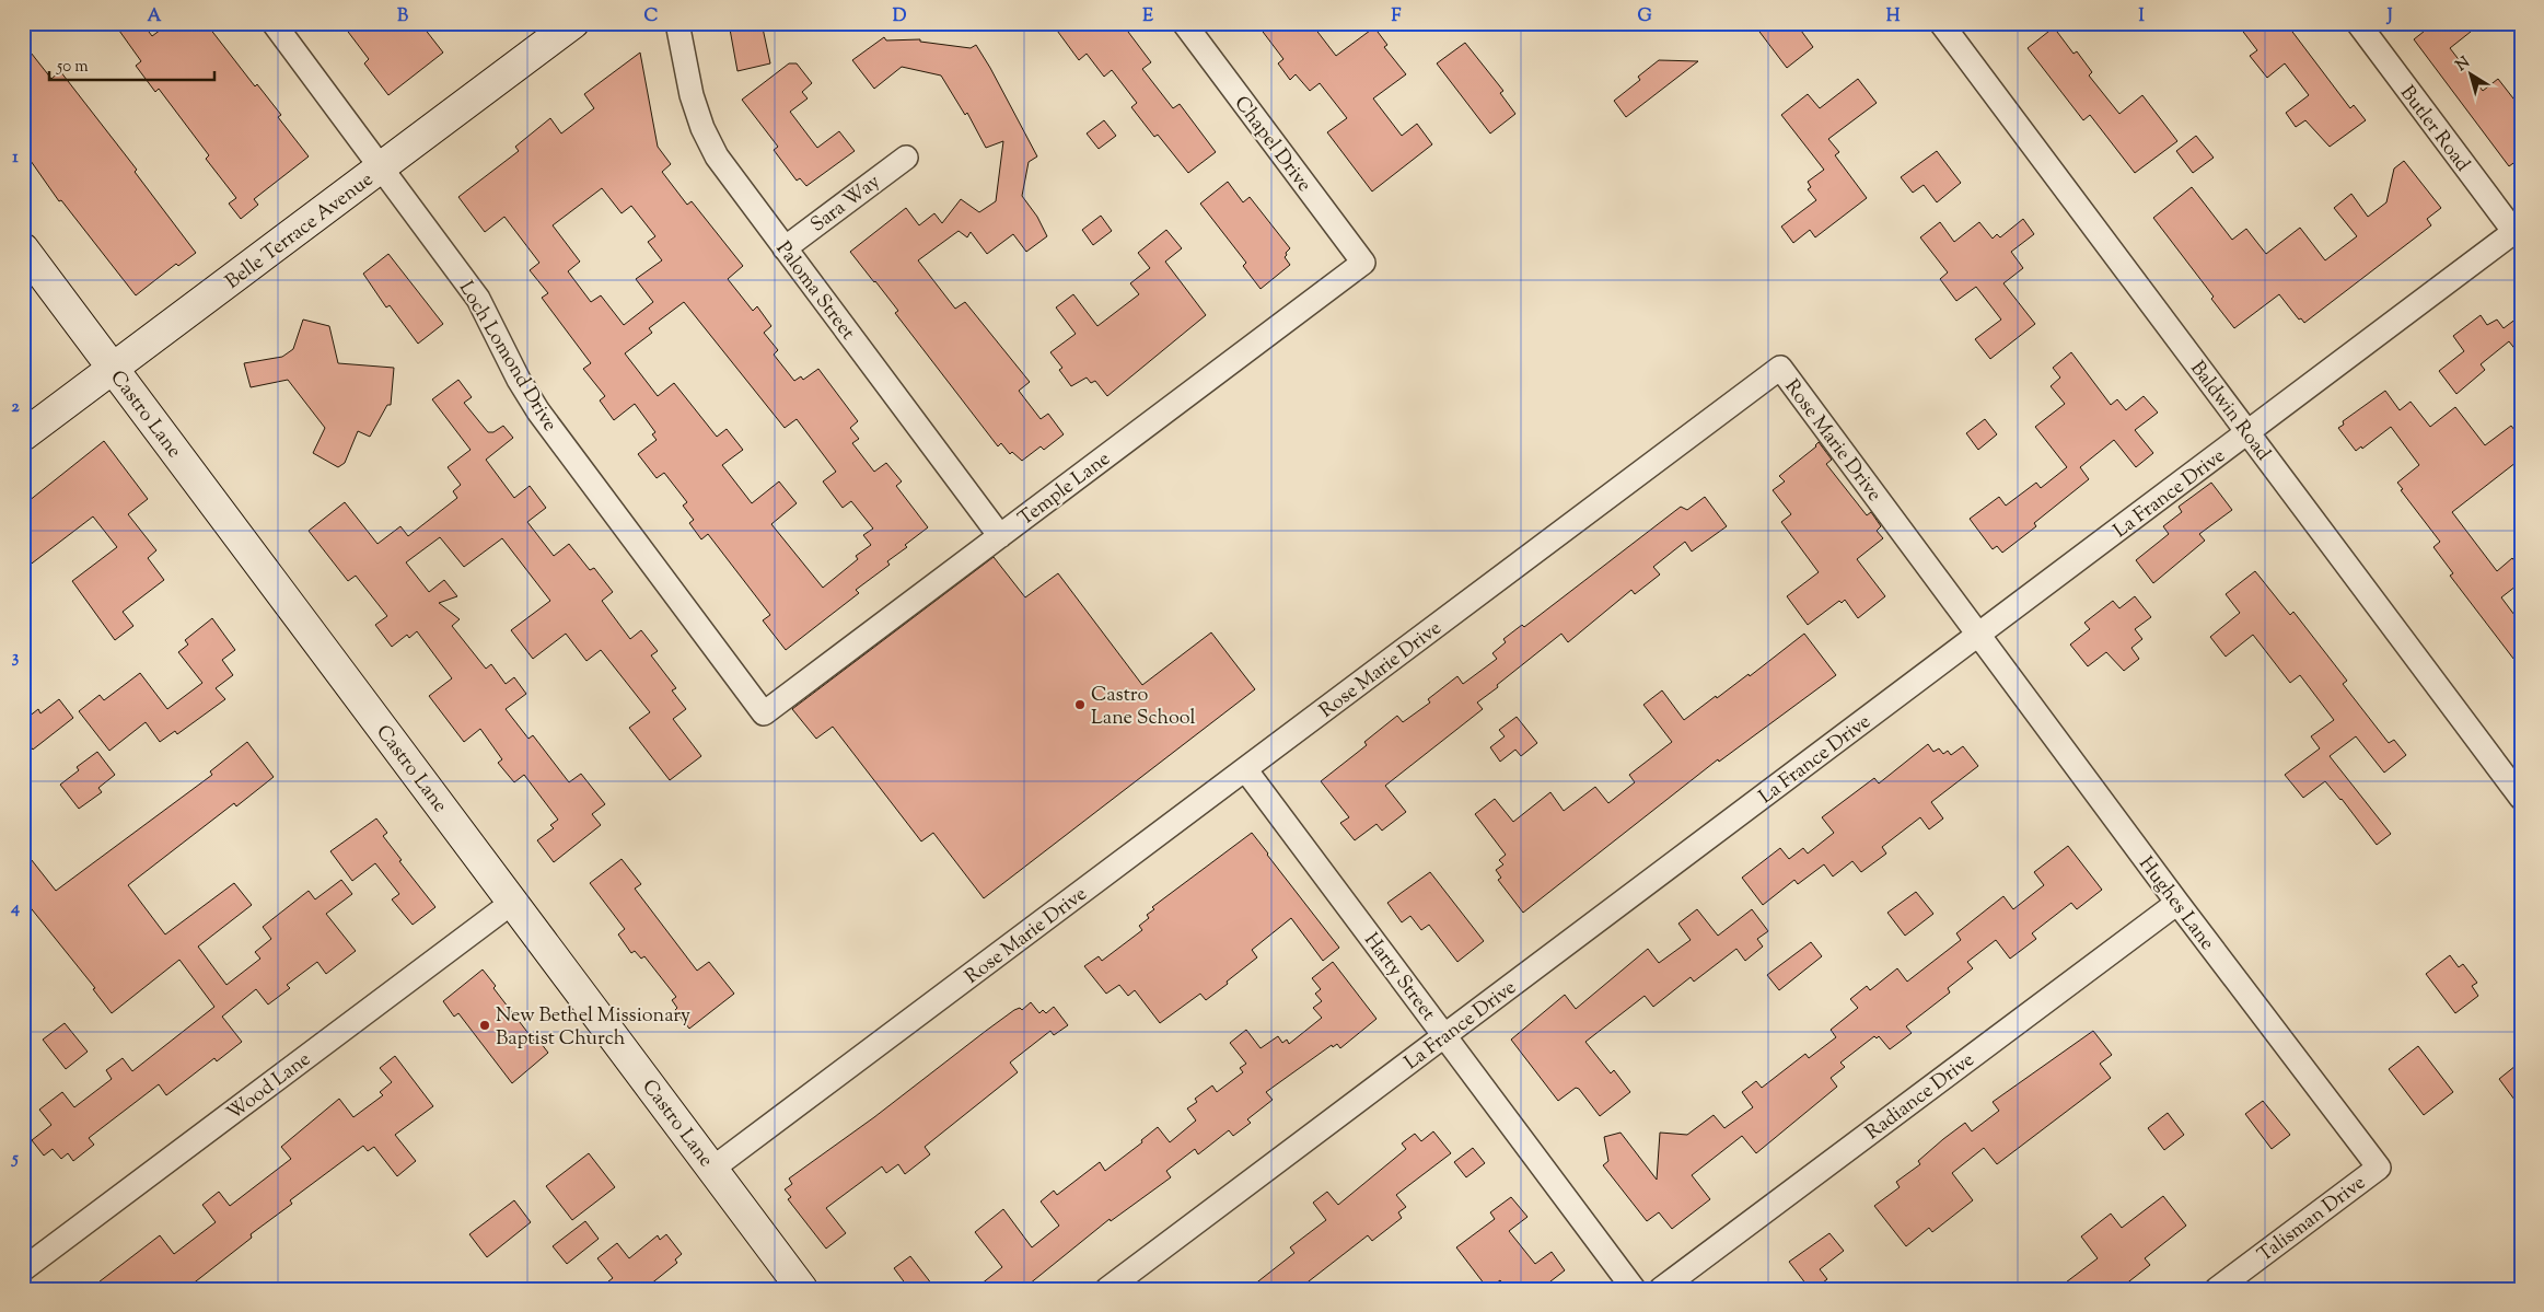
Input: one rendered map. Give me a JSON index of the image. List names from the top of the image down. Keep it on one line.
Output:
{"streets":{"street":["Butler Road","Chapel Drive","Sara Way","Belle Terrace Avenue","Paloma Street","Loch Lomond Drive","Baldwin Road","Castro Lane","Rose Marie Drive","Temple Lane","La France Drive","Hughes Lane","Harty Street","Wood Lane","Radiance Drive","Talisman Drive"]},"crossings":[["Butler Road","La France Drive"],["Chapel Drive","Temple Lane"],["Sara Way","Paloma Street"],["Belle Terrace Avenue","Loch Lomond Drive"],["Belle Terrace Avenue","Castro Lane"],["Paloma Street","Temple Lane"],["Loch Lomond Drive","Temple Lane"],["Baldwin Road","La France Drive"],["Castro Lane","Rose Marie Drive"],["Castro Lane","Wood Lane"],["Rose Marie Drive","La France Drive"],["Rose Marie Drive","Hughes Lane"],["Rose Marie Drive","Harty Street"],["La France Drive","Hughes Lane"],["La France Drive","Harty Street"],["Hughes Lane","Radiance Drive"],["Hughes Lane","Talisman Drive"]],"places":["Castro Lane School","New Bethel Missionary Baptist Church"],"scale_bar":"50 m","north":"top left","grid":{"columns":["A","B","C","D","E","F","G","H","I","J"],"rows":["1","2","3","4","5"]}}
